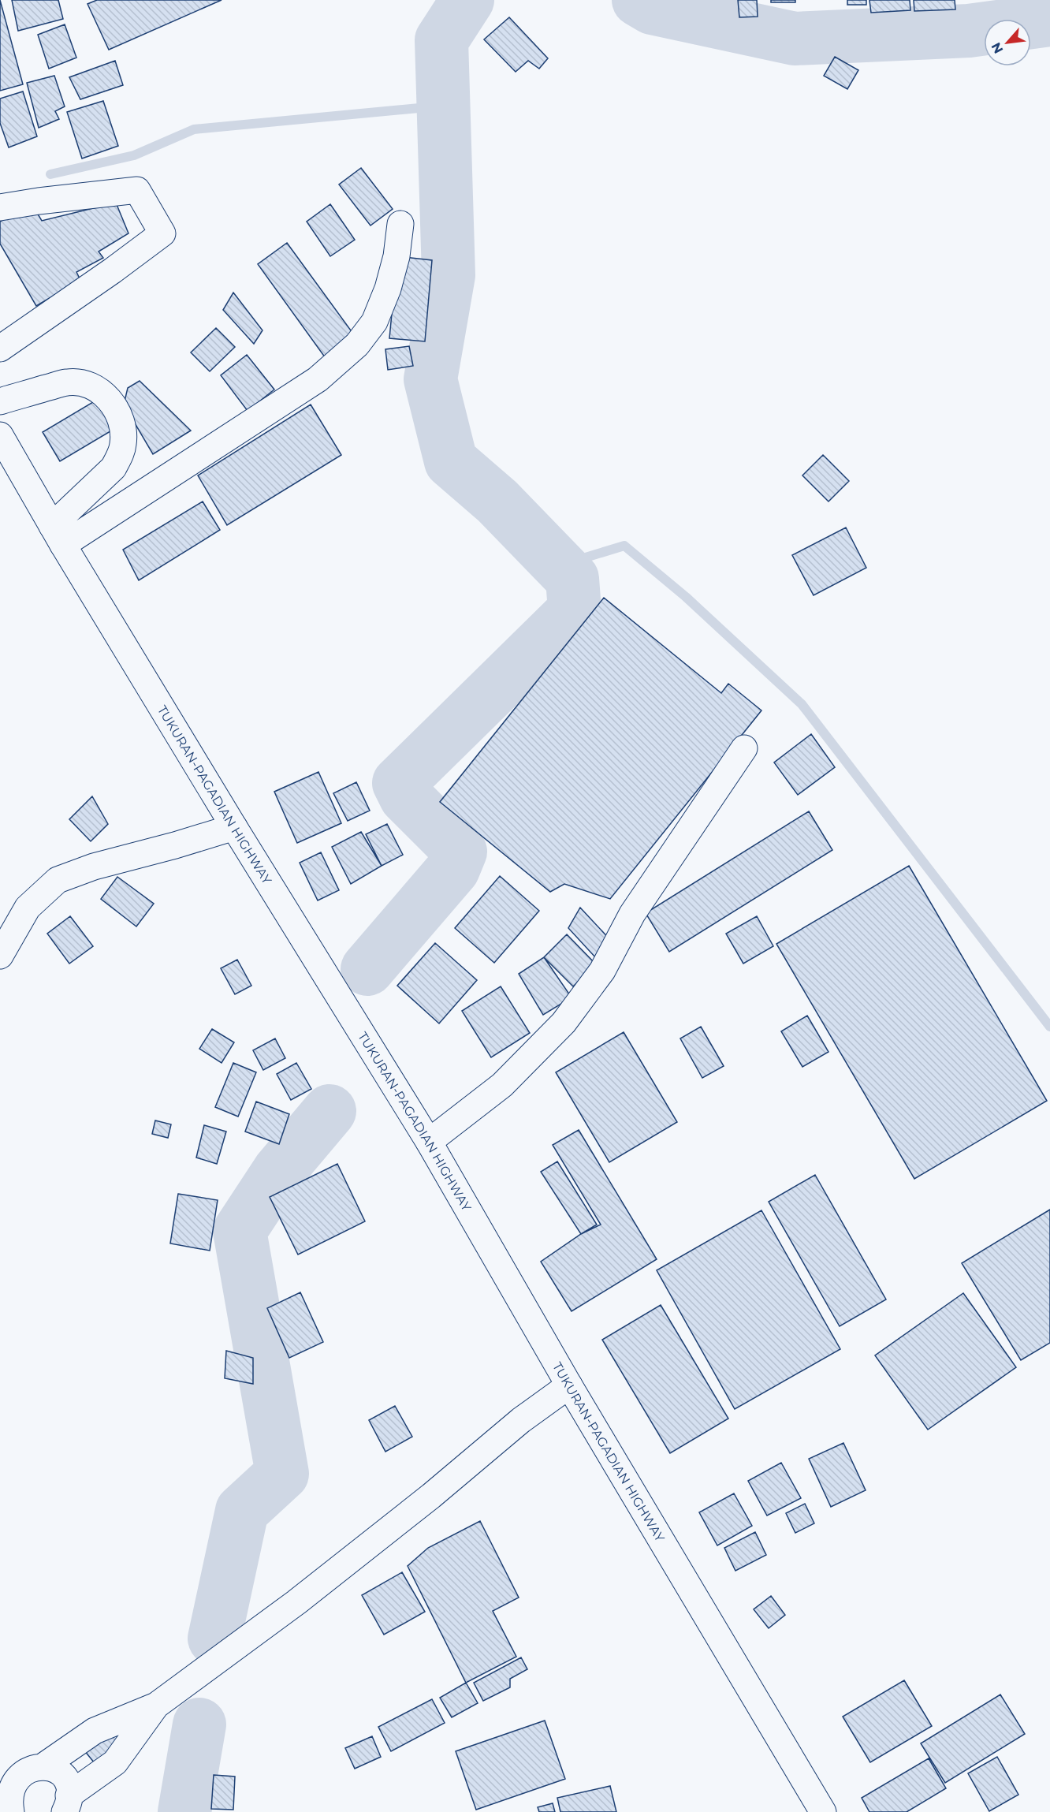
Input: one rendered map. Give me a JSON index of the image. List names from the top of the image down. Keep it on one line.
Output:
{"streets":{"main road":["TUKURAN-PAGADIAN HIGHWAY"]},"north":"bottom left"}
